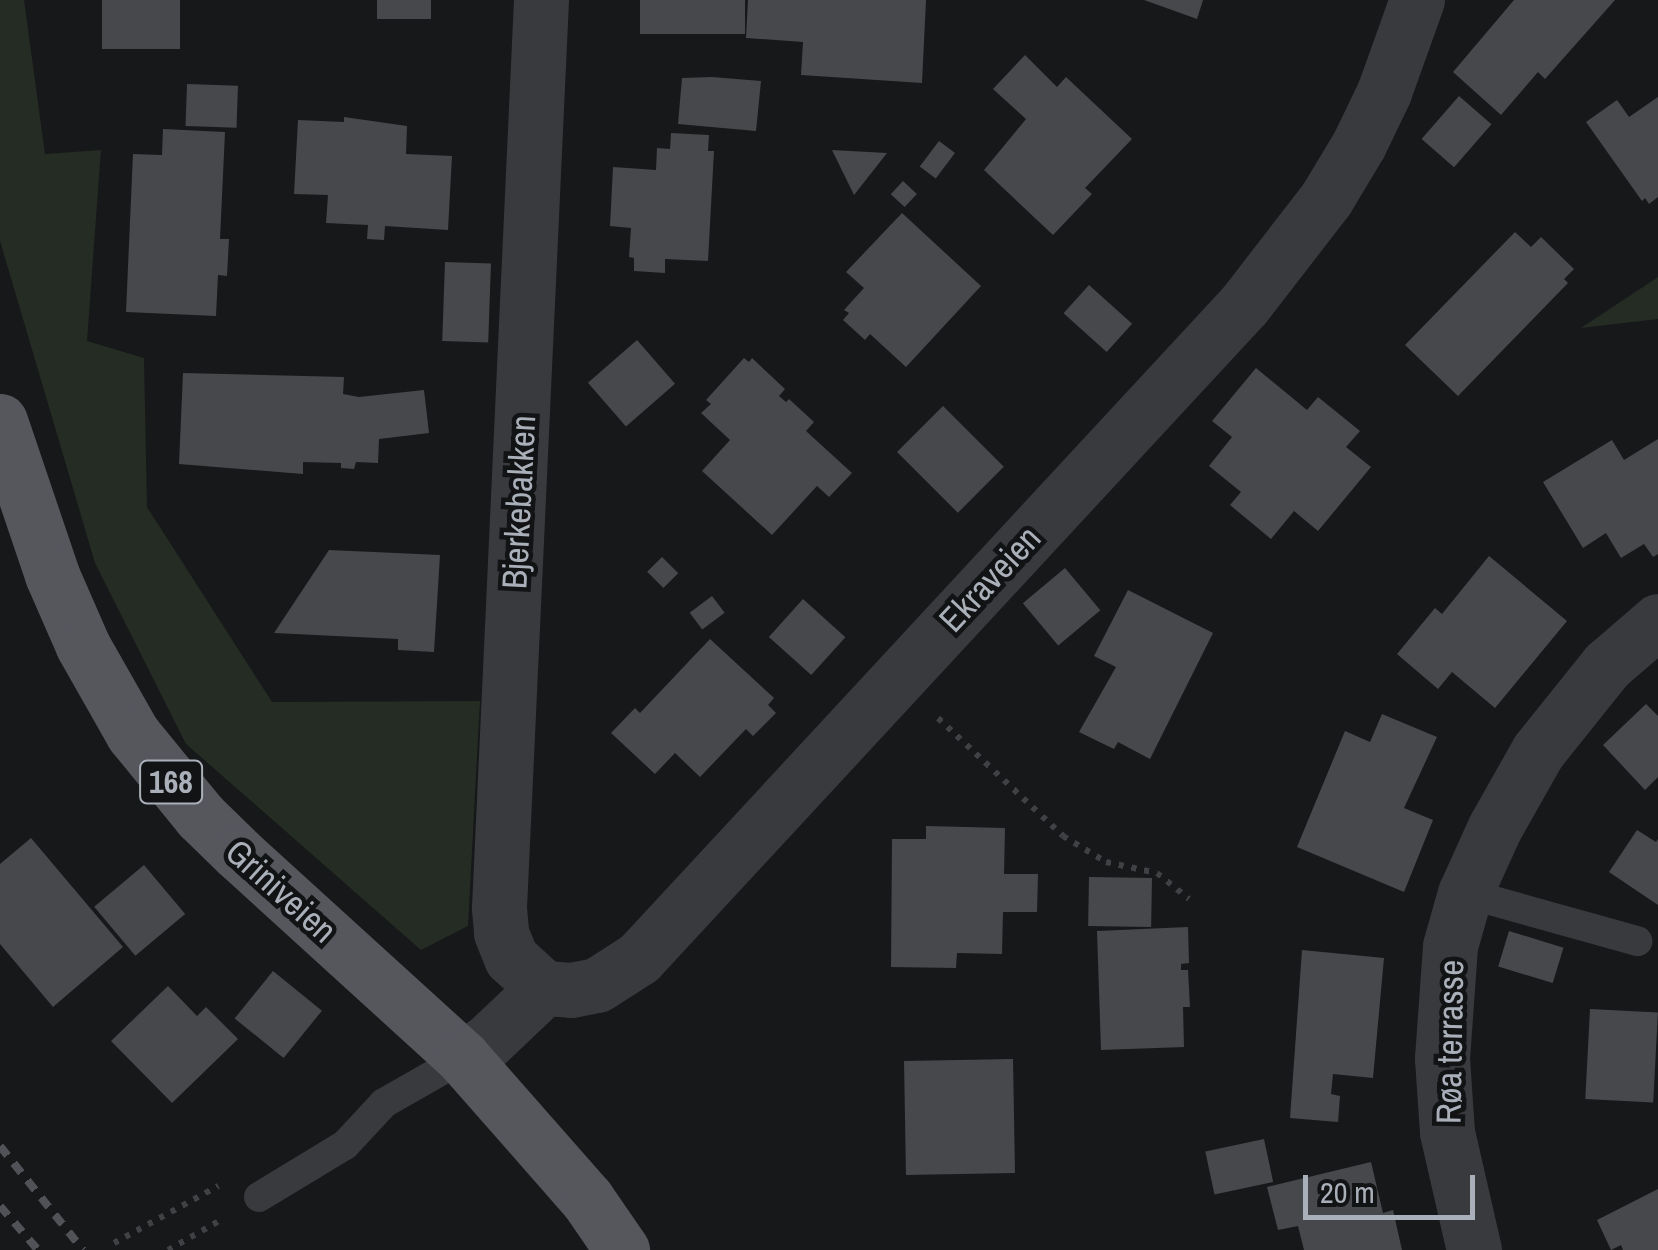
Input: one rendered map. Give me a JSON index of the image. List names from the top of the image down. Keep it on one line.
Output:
{"streets":{"main road":["168","Griniveien"],"street":["Bjerkebakken","Ekraveien","Røa terrasse"]},"crossings":[["Bjerkebakken","Ekraveien"]],"scale_bar":"20 m"}
